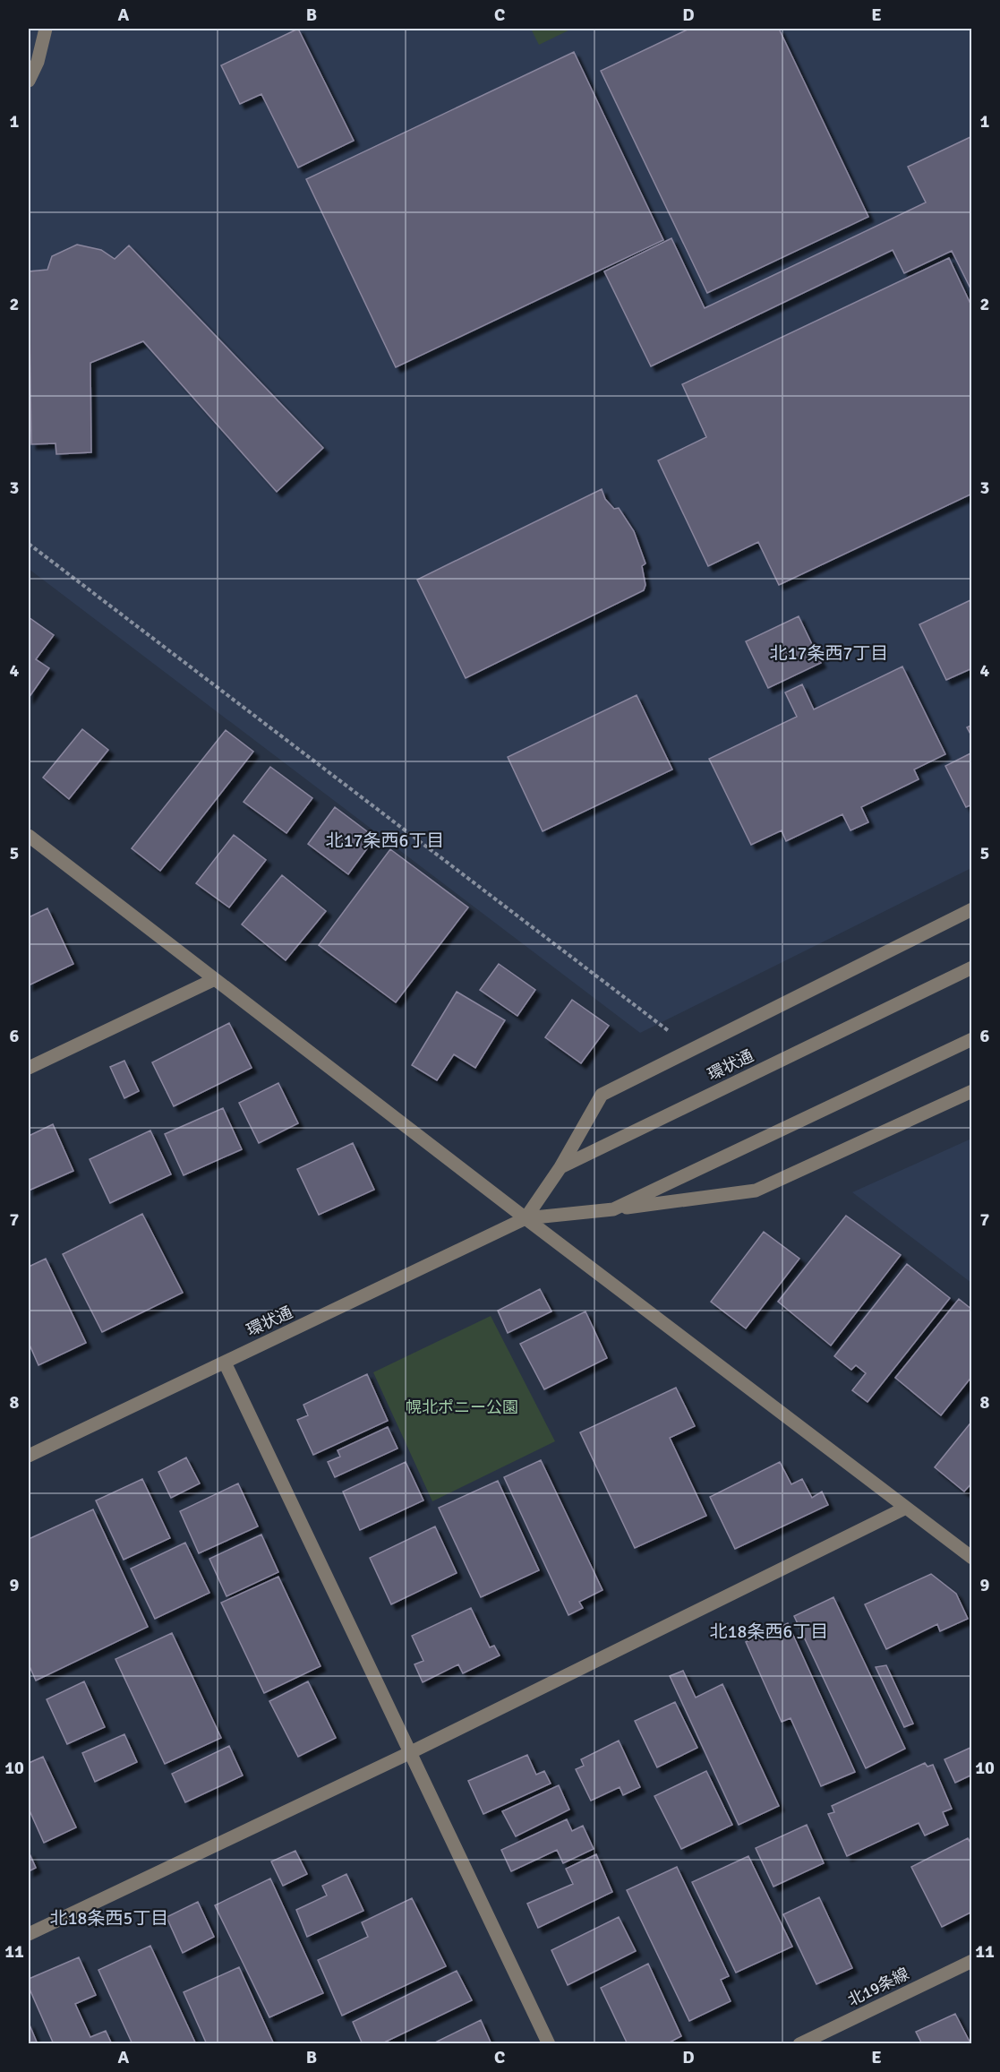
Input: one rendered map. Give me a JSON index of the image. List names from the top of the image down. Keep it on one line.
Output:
{"streets":{"street":["環状通","北19条線"]},"districts":["北17条西7丁目","北17条西6丁目","北18条西6丁目","北18条西5丁目"],"parks":["幌北ポニー公園"],"grid":{"columns":["A","B","C","D","E"],"rows":["1","2","3","4","5","6","7","8","9","10","11"]}}
